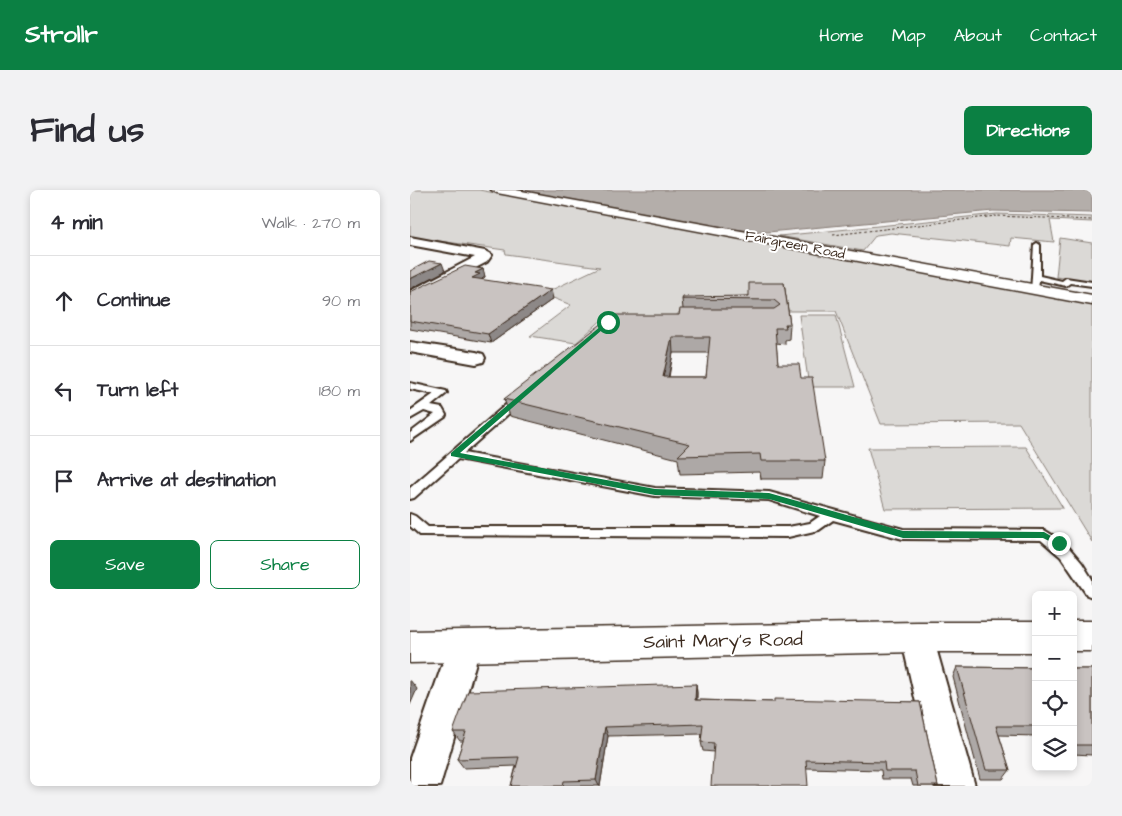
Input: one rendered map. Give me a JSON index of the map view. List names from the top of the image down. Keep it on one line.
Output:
{"streets":{"main road":["Fairgreen Road","Saint Mary's Road"]},"page":{"header":"Strollr","nav":["Home","Map","About","Contact"],"title":"Find us","buttons":["Directions",["Save","Share"]],"heading":["4 min","Walk · 270 m"],"list":[["Continue","90 m"],["Turn left","180 m"],"Arrive at destination"],"map_buttons":["+","−"]}}
